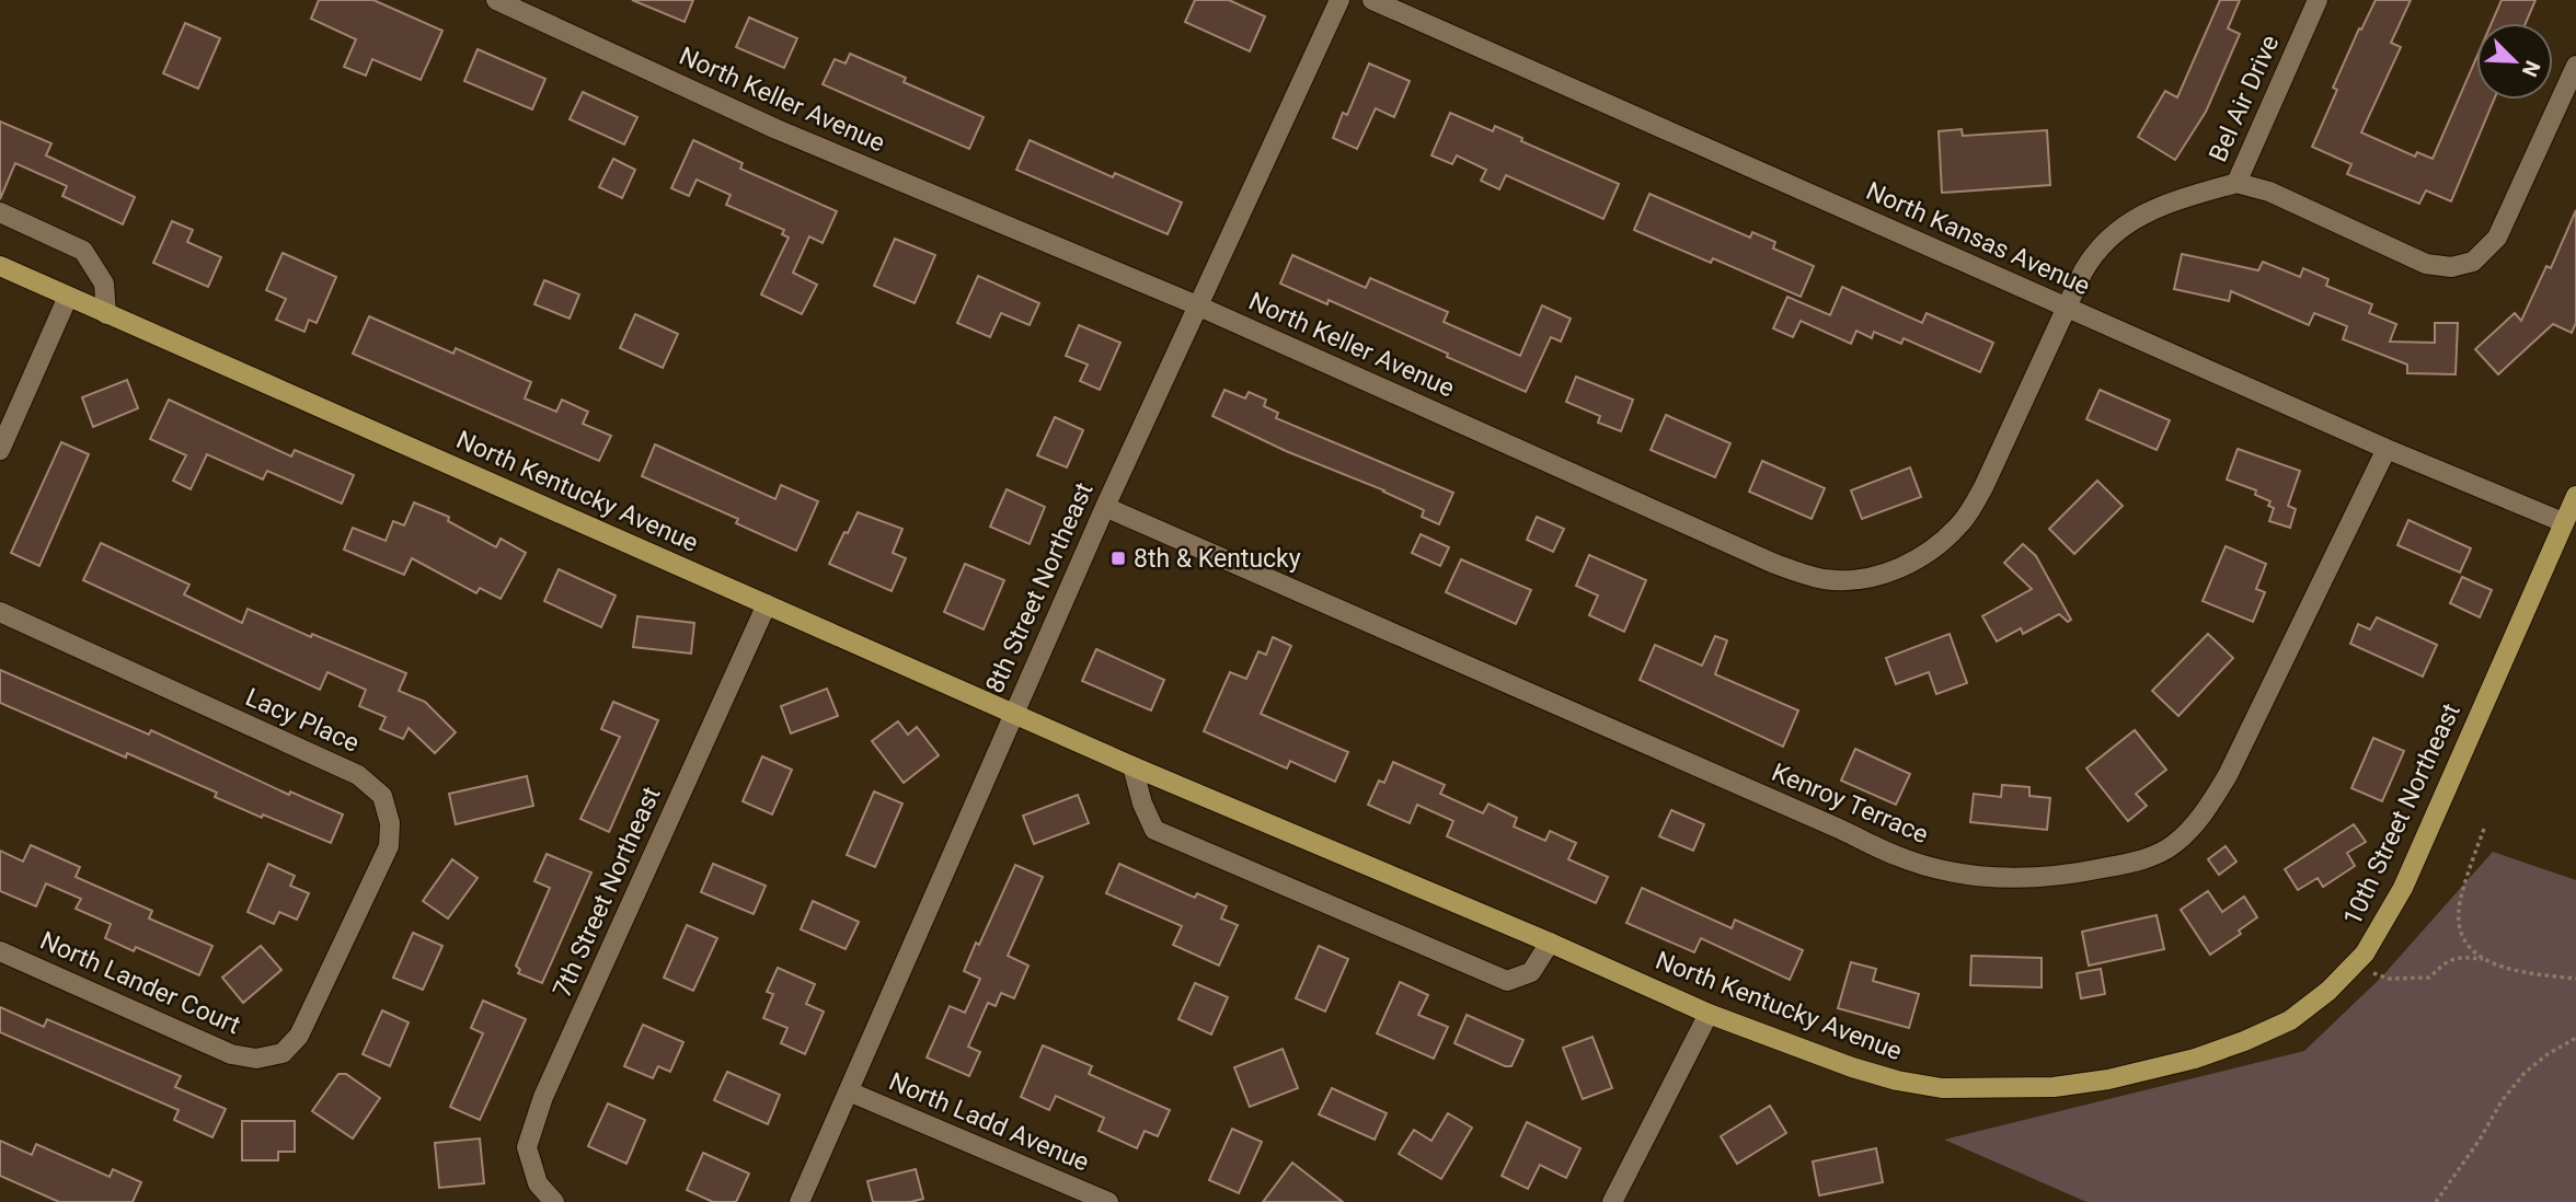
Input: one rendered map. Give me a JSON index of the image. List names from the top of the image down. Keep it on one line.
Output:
{"streets":{"main road":["North Kentucky Avenue","10th Street Northeast"],"street":["Bel Air Drive","North Keller Avenue","North Kansas Avenue","8th Street Northeast","Lacy Place","Kenroy Terrace","7th Street Northeast","North Lander Court","North Ladd Avenue"]},"crossings":[["Bel Air Drive","North Keller Avenue"],["Bel Air Drive","North Kansas Avenue"],["North Keller Avenue","North Kansas Avenue"],["North Keller Avenue","8th Street Northeast"],["North Kansas Avenue","Kenroy Terrace"],["North Kansas Avenue","10th Street Northeast"],["North Kentucky Avenue","8th Street Northeast"],["North Kentucky Avenue","10th Street Northeast"],["North Kentucky Avenue","7th Street Northeast"],["8th Street Northeast","Kenroy Terrace"],["8th Street Northeast","North Ladd Avenue"],["Lacy Place","North Lander Court"]],"places":{"transit":["8th & Kentucky"]},"north":"bottom right"}
